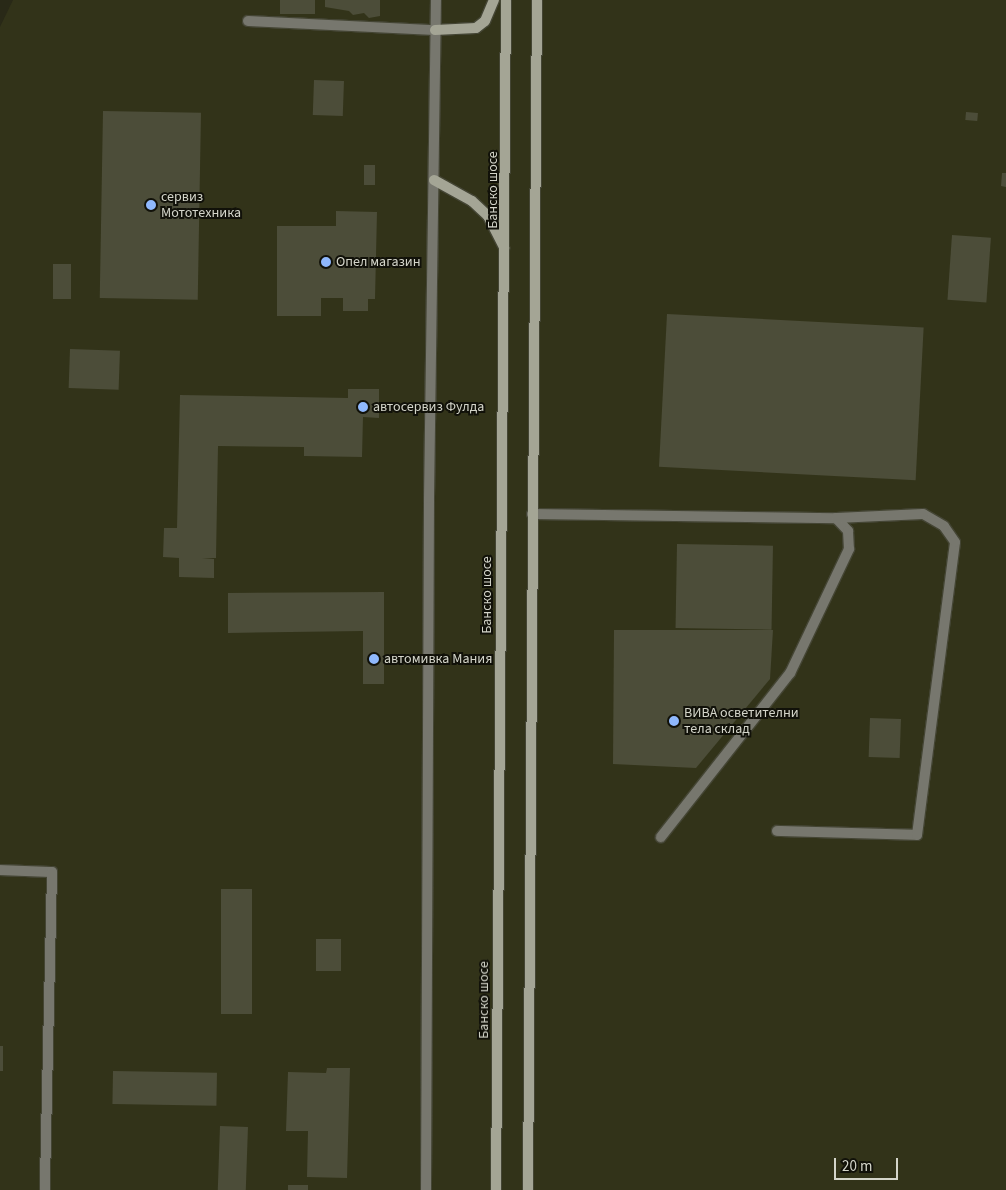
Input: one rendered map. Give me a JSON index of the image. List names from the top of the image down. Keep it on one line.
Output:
{"streets":{"main road":["Банско шосе"]},"places":["сервиз Мототехника","Опел магазин","автосервиз Фулда","автомивка Мания","ВИВА осветителни тела склад"],"scale_bar":"20 m"}
